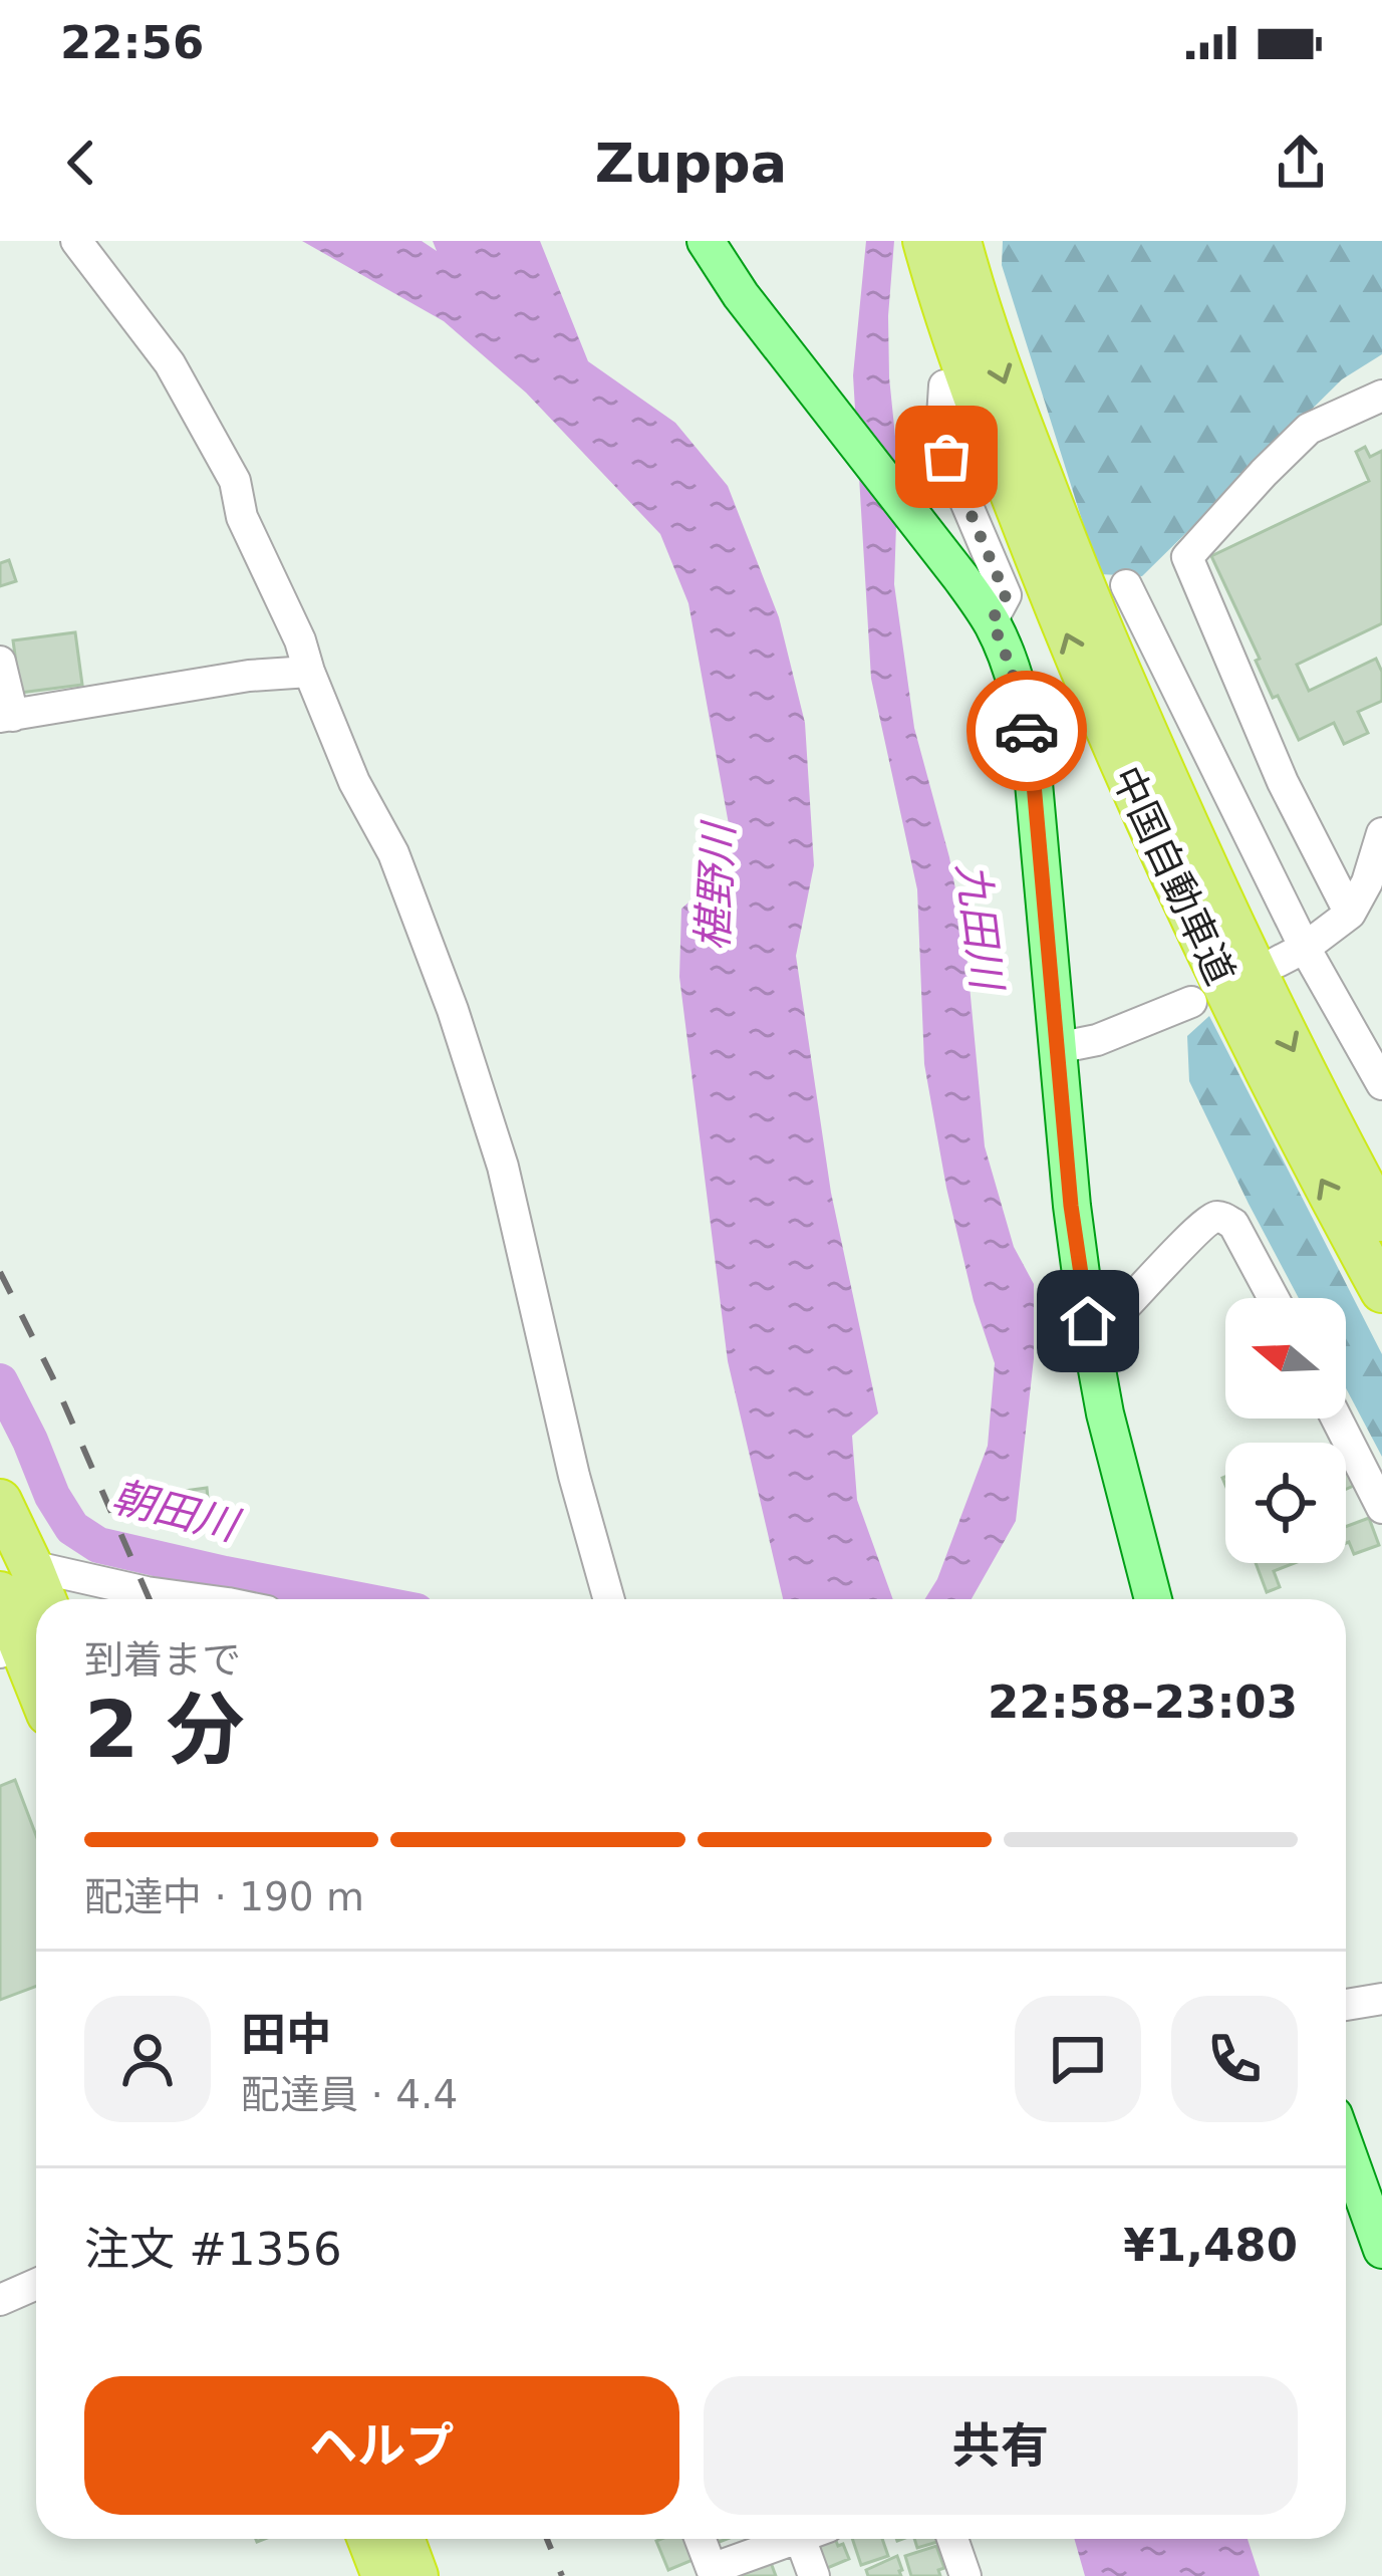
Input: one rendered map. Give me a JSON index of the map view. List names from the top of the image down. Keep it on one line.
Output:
{"streets":{"highway":["中国自動車道"]},"water":["椹野川","九田川","朝田川"],"north":"left","page":{"status":"22:56","header":"Zuppa","heading":["2 分","到着まで","22:58–23:03"],"panel":["田中","配達員 · 4.4","注文 #1356","¥1,480"],"bar":"配達中 · 190 m","buttons":["ヘルプ","共有"]}}
